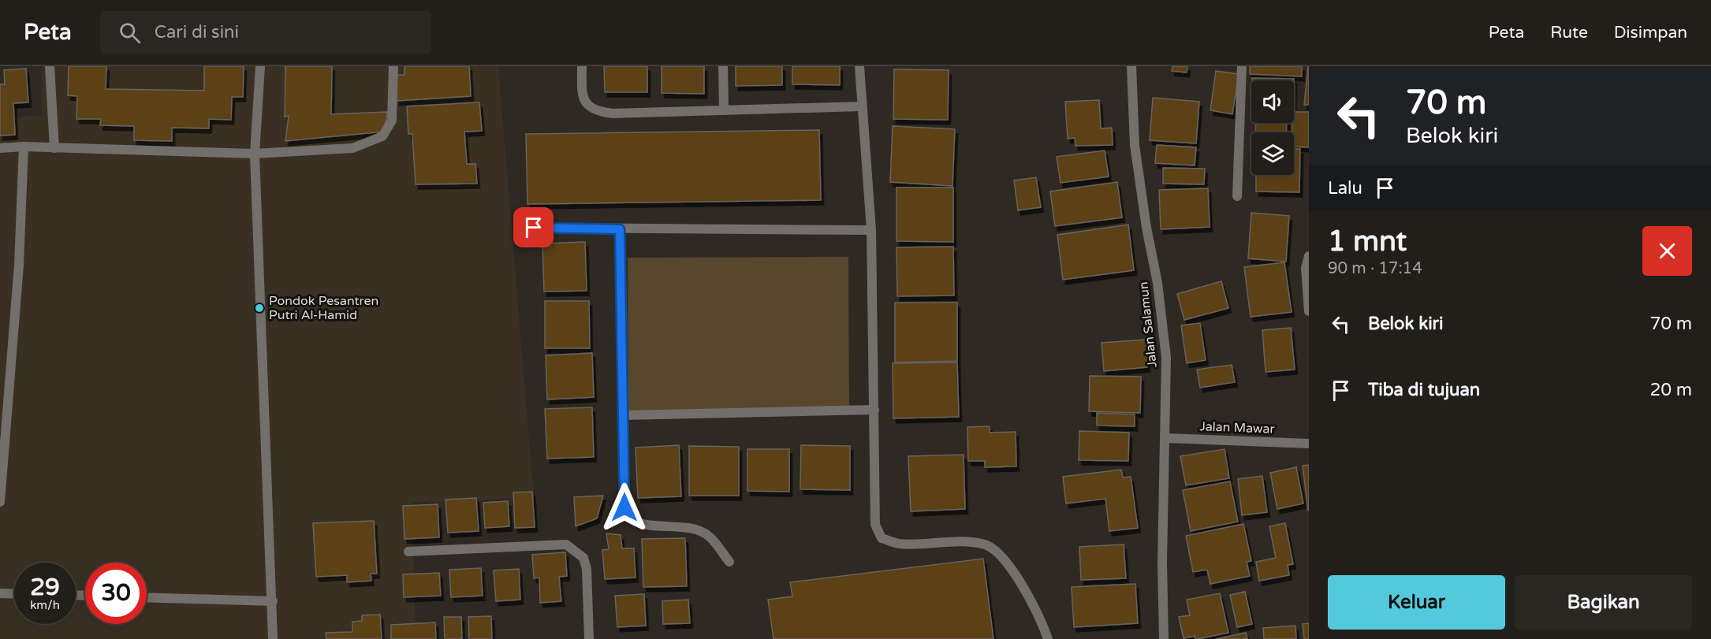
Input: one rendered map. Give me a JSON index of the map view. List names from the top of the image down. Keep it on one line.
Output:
{"streets":{"street":["Jalan Salamun","Jalan Mawar"]},"crossings":[["Jalan Salamun","Jalan Mawar"]],"places":["Pondok Pesantren Putri Al-Hamid"],"page":{"header":"Peta","search":"Cari di sini","nav":["Peta","Rute","Disimpan"],"turn":["70 m","Belok kiri"],"then":"Lalu","heading":["1 mnt","90 m · 17:14"],"list":[{"name":"Belok kiri","value":"70 m"},{"name":"Tiba di tujuan","value":"20 m"}],"speed":"29 km/h","limit":"30","buttons":["Keluar","Bagikan"]}}
